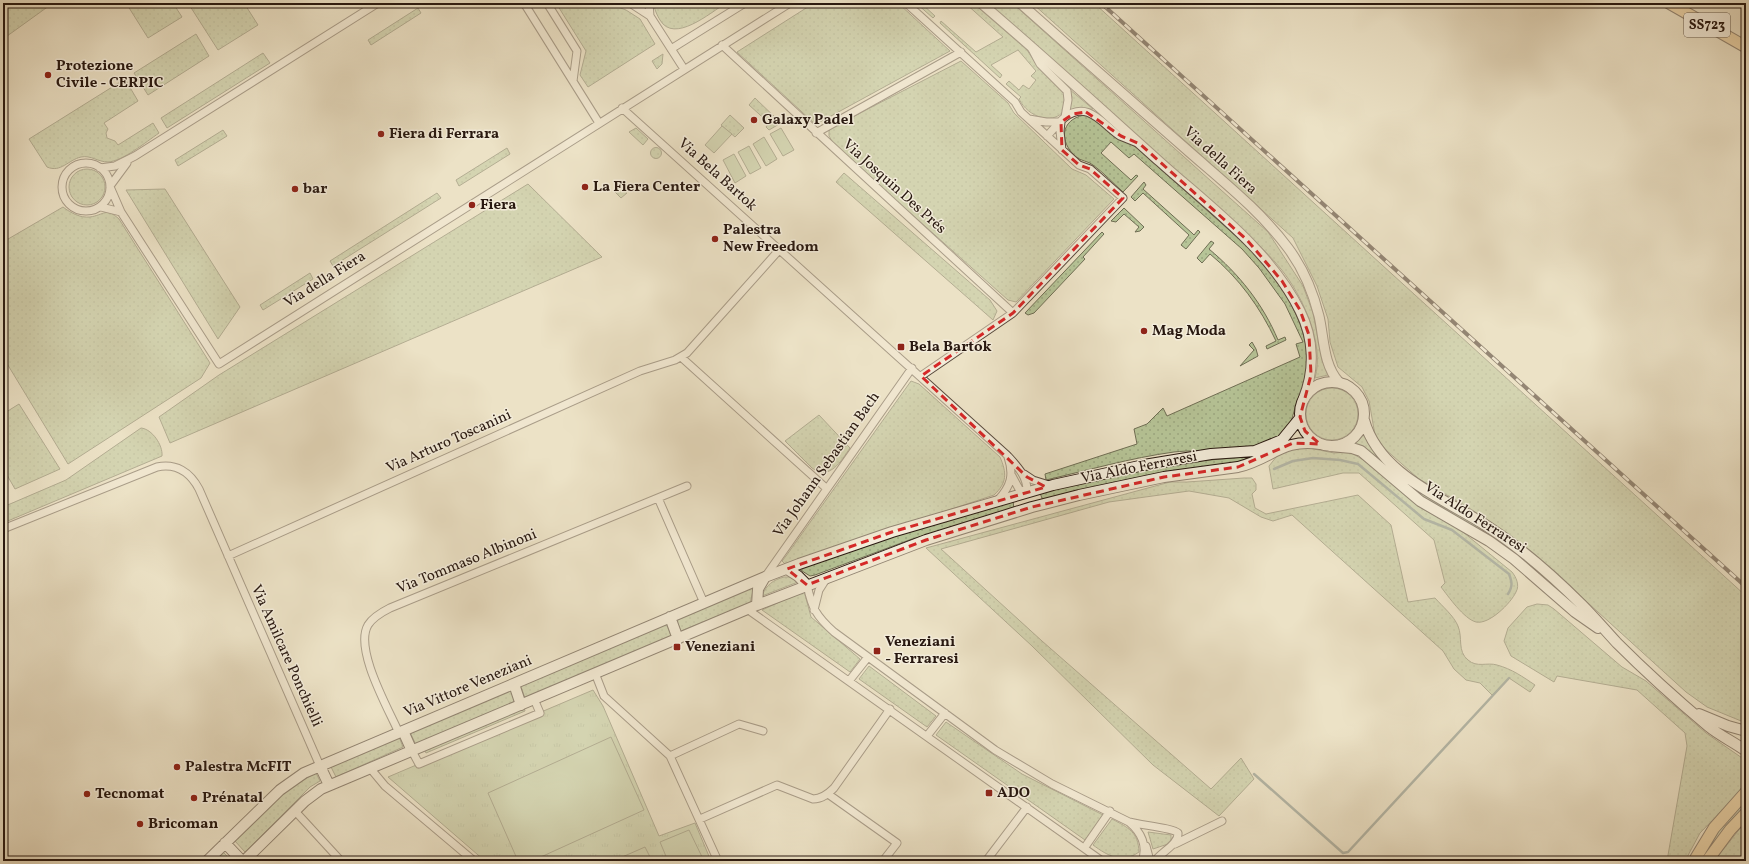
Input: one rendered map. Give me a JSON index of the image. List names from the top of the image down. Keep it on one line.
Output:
{"streets":{"highway":["SS723"],"main road":["Via Aldo Ferraresi","Via Vittore Veneziani"],"street":["Via della Fiera","Via Bela Bartok","Via Josquin Des Prés","Via Arturo Toscanini","Via Johann Sebastian Bach","Via Tommaso Albinoni","Via Amilcare Ponchielli"]},"crossings":[["Via della Fiera","Via Bela Bartok"],["Via della Fiera","Via Josquin Des Prés"],["Via della Fiera","Via Aldo Ferraresi"],["Via Bela Bartok","Via Arturo Toscanini"],["Via Bela Bartok","Via Johann Sebastian Bach"],["Via Bela Bartok","Via Aldo Ferraresi"],["Via Arturo Toscanini","Via Amilcare Ponchielli"],["Via Johann Sebastian Bach","Via Vittore Veneziani"],["Via Aldo Ferraresi","Via Vittore Veneziani"],["Via Tommaso Albinoni","Via Vittore Veneziani"],["Via Amilcare Ponchielli","Via Vittore Veneziani"]],"places":{"other":["Protezione Civile - CERPIC","Galaxy Padel","Fiera di Ferrara","La Fiera Center","bar","Fiera","Palestra New Freedom","Mag Moda","Palestra McFIT","Tecnomat","Prénatal","Bricoman"],"transit":["Bela Bartok","Veneziani","Veneziani - Ferraresi","ADO"]}}
